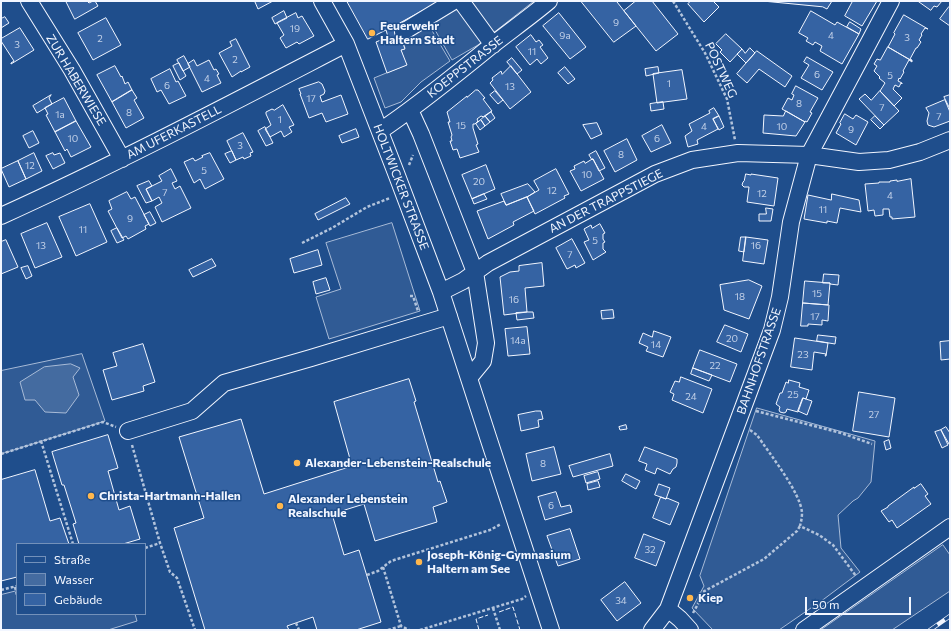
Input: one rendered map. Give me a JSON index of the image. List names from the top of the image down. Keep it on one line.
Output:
{"streets":{"street":["KOEPPSTRASSE","ZUR HABERWIESE","AM UFERKASTELL","HOLTWICKER STRASSE","AN DER TRAPPSTIEGE","BAHNHOFSTRASSE"],"path":["POSTWEG"]},"crossings":[["KOEPPSTRASSE","HOLTWICKER STRASSE"],["POSTWEG","AN DER TRAPPSTIEGE"],["ZUR HABERWIESE","AM UFERKASTELL"],["AM UFERKASTELL","HOLTWICKER STRASSE"],["HOLTWICKER STRASSE","AN DER TRAPPSTIEGE"],["AN DER TRAPPSTIEGE","BAHNHOFSTRASSE"]],"places":["Feuerwehr Haltern Stadt","Alexander-Lebenstein-Realschule","Christa-Hartmann-Hallen","Alexander Lebenstein Realschule","Joseph-König-Gymnasium Haltern am See","Kiep"],"house_numbers":["9","19","9a","4","3","2","3","11","2","6","5","4","1","6","13","17","8","7","8","1a","7","1","15","4","10","9","10","6","3","8","12","5","10","20","12","7","12","4","11","9","11","5","13","16","7","15","18","16","17","20","14a","14","23","22","25","24","27","8","6","32","34"],"legend":["Straße","Wasser","Gebäude"],"scale_bar":"50 m"}
